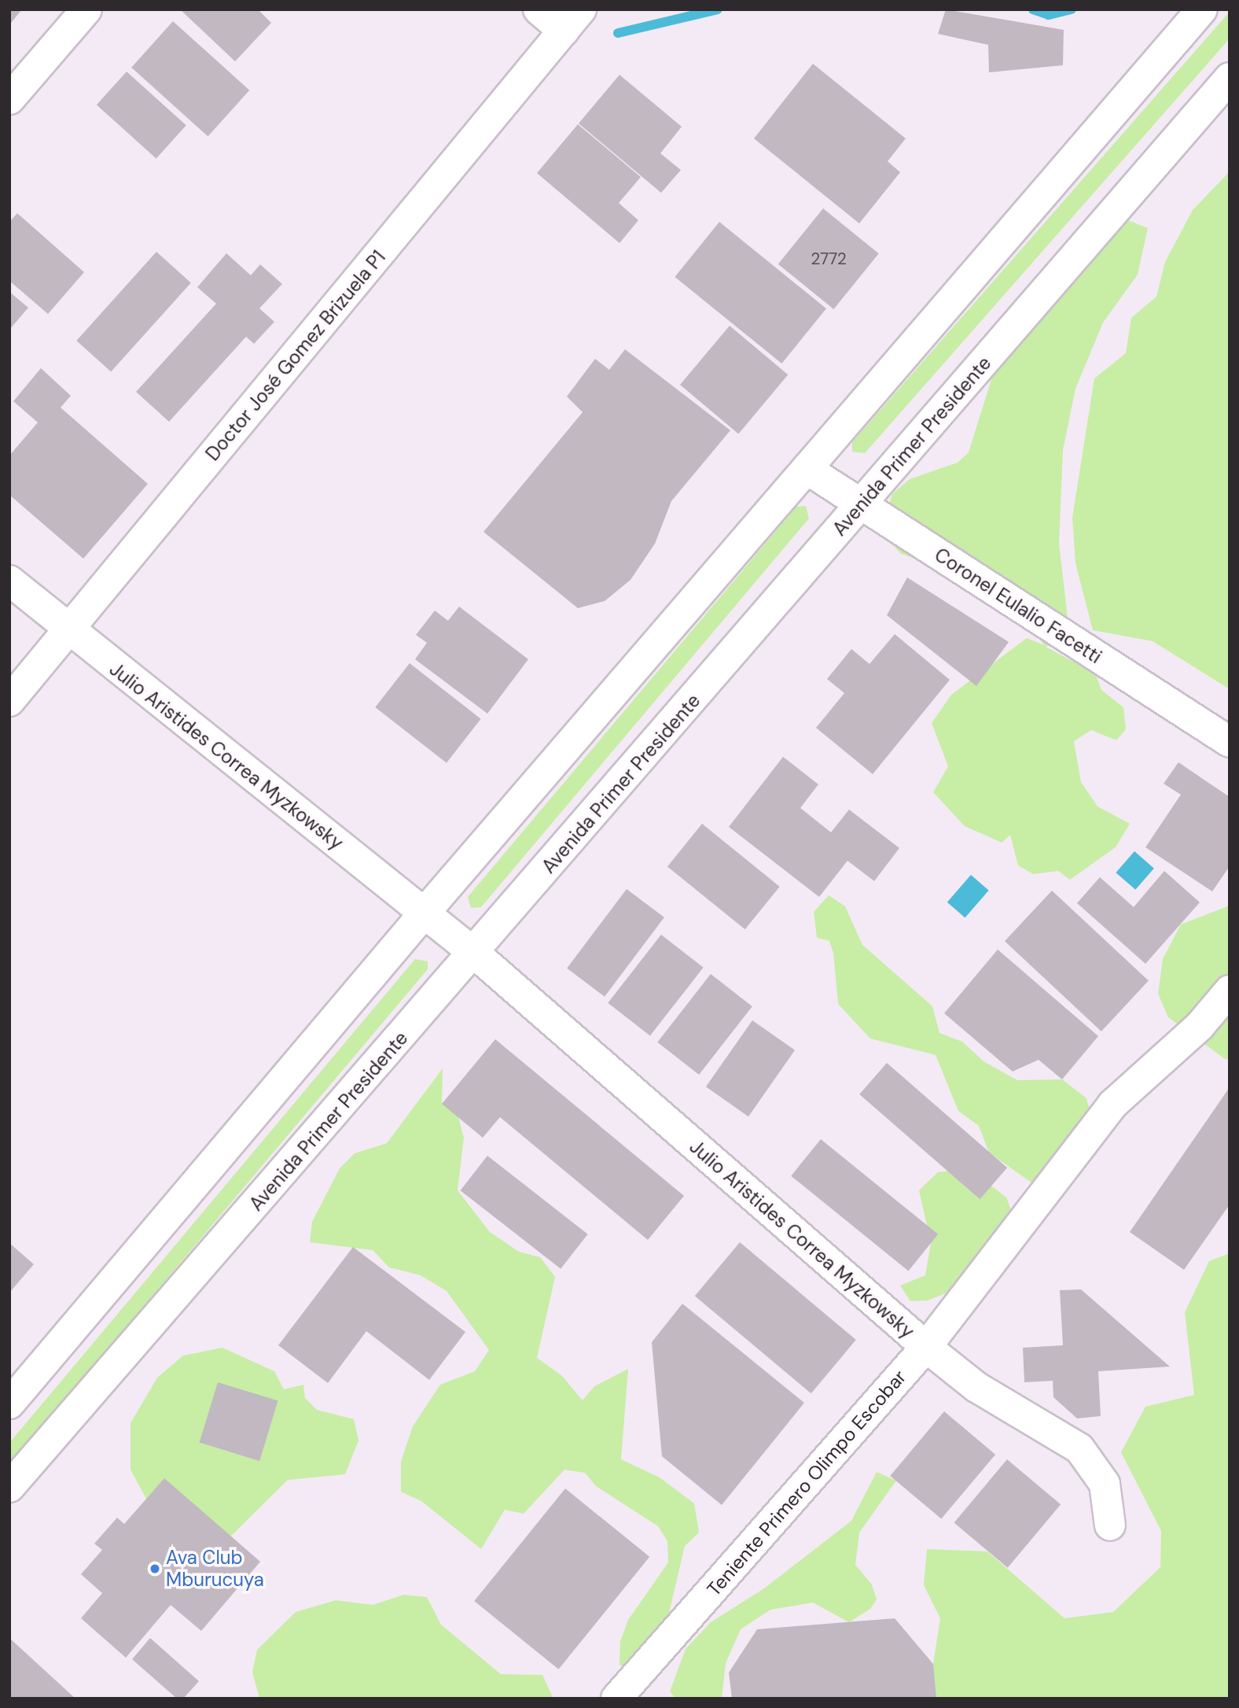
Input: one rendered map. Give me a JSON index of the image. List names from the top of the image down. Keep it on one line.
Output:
{"streets":{"street":["Doctor José Gomez Brizuela P1","Avenida Primer Presidente","Coronel Eulalio Facetti","Julio Aristides Correa Myzkowsky","Teniente Primero Olimpo Escobar"]},"crossings":[["Doctor José Gomez Brizuela P1","Julio Aristides Correa Myzkowsky"],["Avenida Primer Presidente","Coronel Eulalio Facetti"],["Avenida Primer Presidente","Julio Aristides Correa Myzkowsky"],["Julio Aristides Correa Myzkowsky","Teniente Primero Olimpo Escobar"]],"places":["Ava Club Mburucuya"],"house_numbers":["2772"]}
